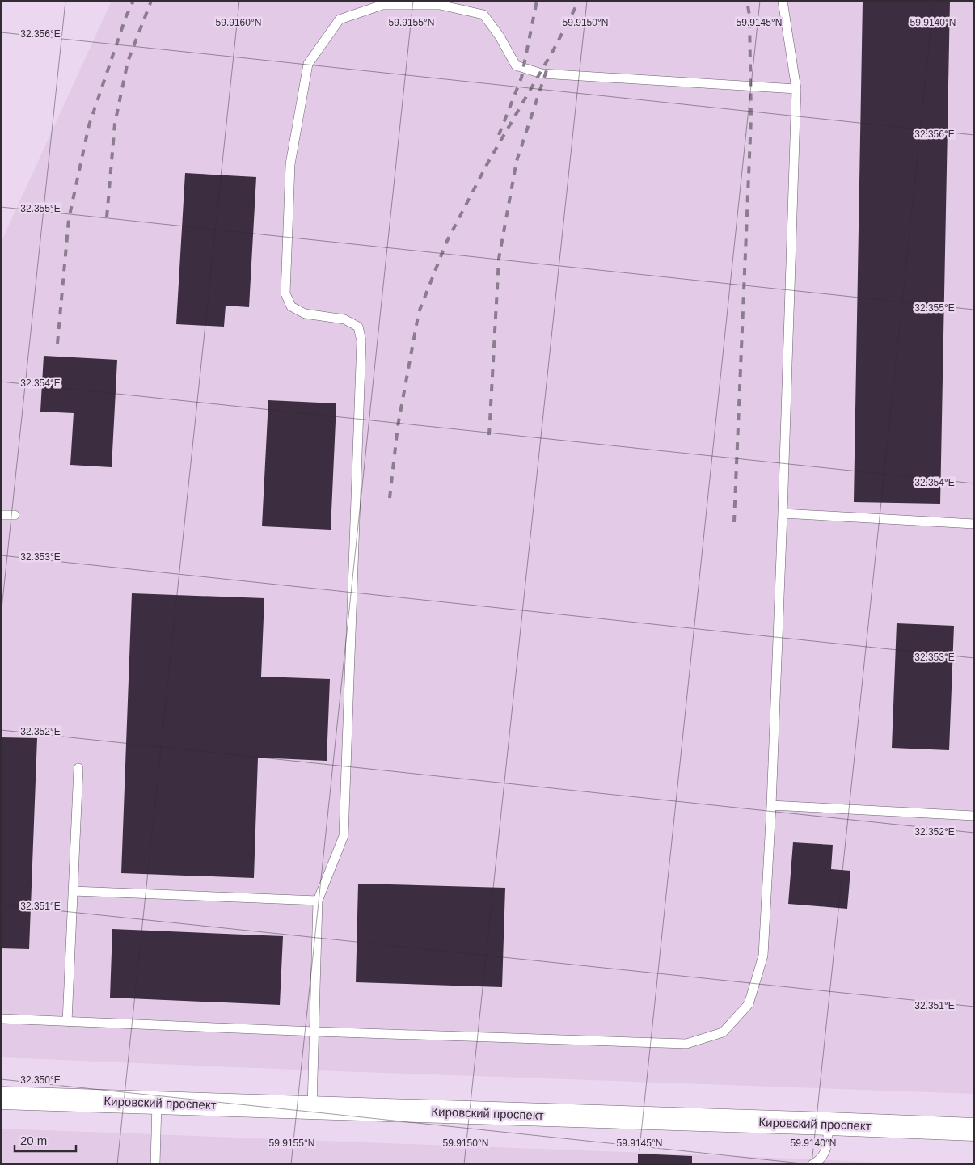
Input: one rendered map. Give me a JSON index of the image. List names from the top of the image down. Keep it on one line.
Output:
{"streets":{"main road":["Кировский проспект"]},"scale_bar":"20 m","coordinates":["59.9160°N","59.9155°N","59.9150°N","59.9145°N","59.9140°N","32.356°E","32.355°E","32.354°E","32.353°E","32.352°E","32.351°E","32.350°E"]}
